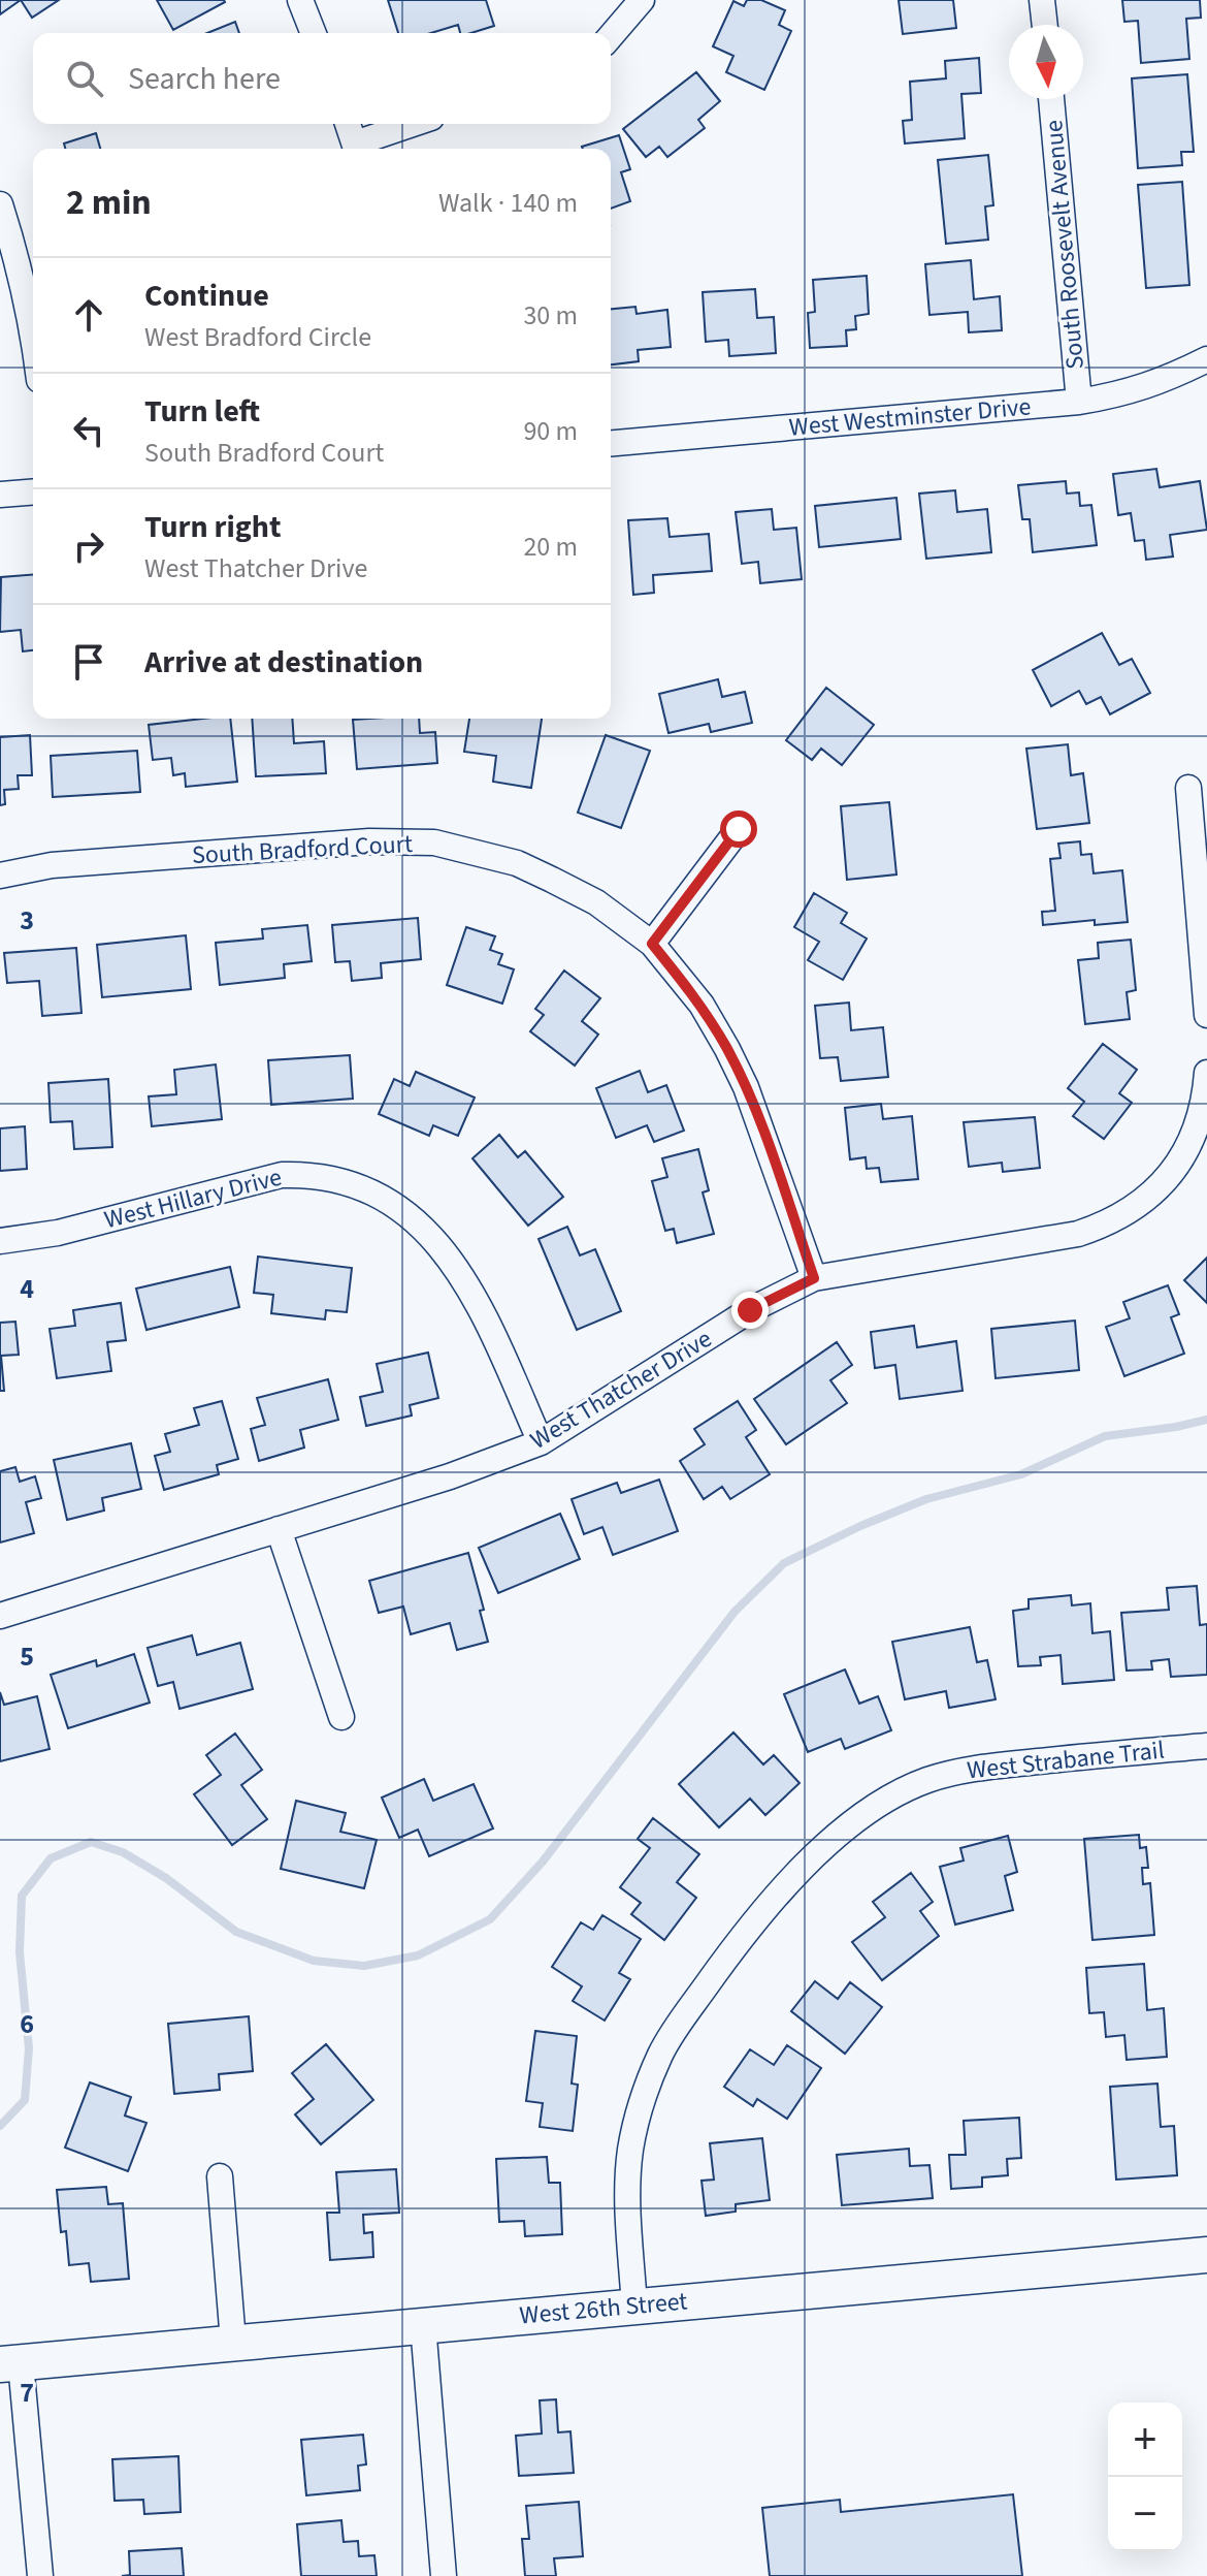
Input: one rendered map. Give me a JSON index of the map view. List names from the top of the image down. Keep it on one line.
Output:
{"streets":{"main road":["West 26th Street"],"street":["South Roosevelt Avenue","West Westminster Drive","South Bradford Court","West Hillary Drive","West Thatcher Drive","West Strabane Trail"]},"crossings":[["South Roosevelt Avenue","West Westminster Drive"],["South Bradford Court","West Thatcher Drive"],["West Hillary Drive","West Thatcher Drive"],["West Strabane Trail","West 26th Street"]],"north":"bottom","page":{"search":"Search here","heading":["2 min","Walk · 140 m"],"list":[["Continue","West Bradford Circle","30 m"],["Turn left","South Bradford Court","90 m"],["Turn right","West Thatcher Drive","20 m"],"Arrive at destination"],"map_buttons":["+","−"]},"grid":{"rows":["3","4","5","6","7"]}}
